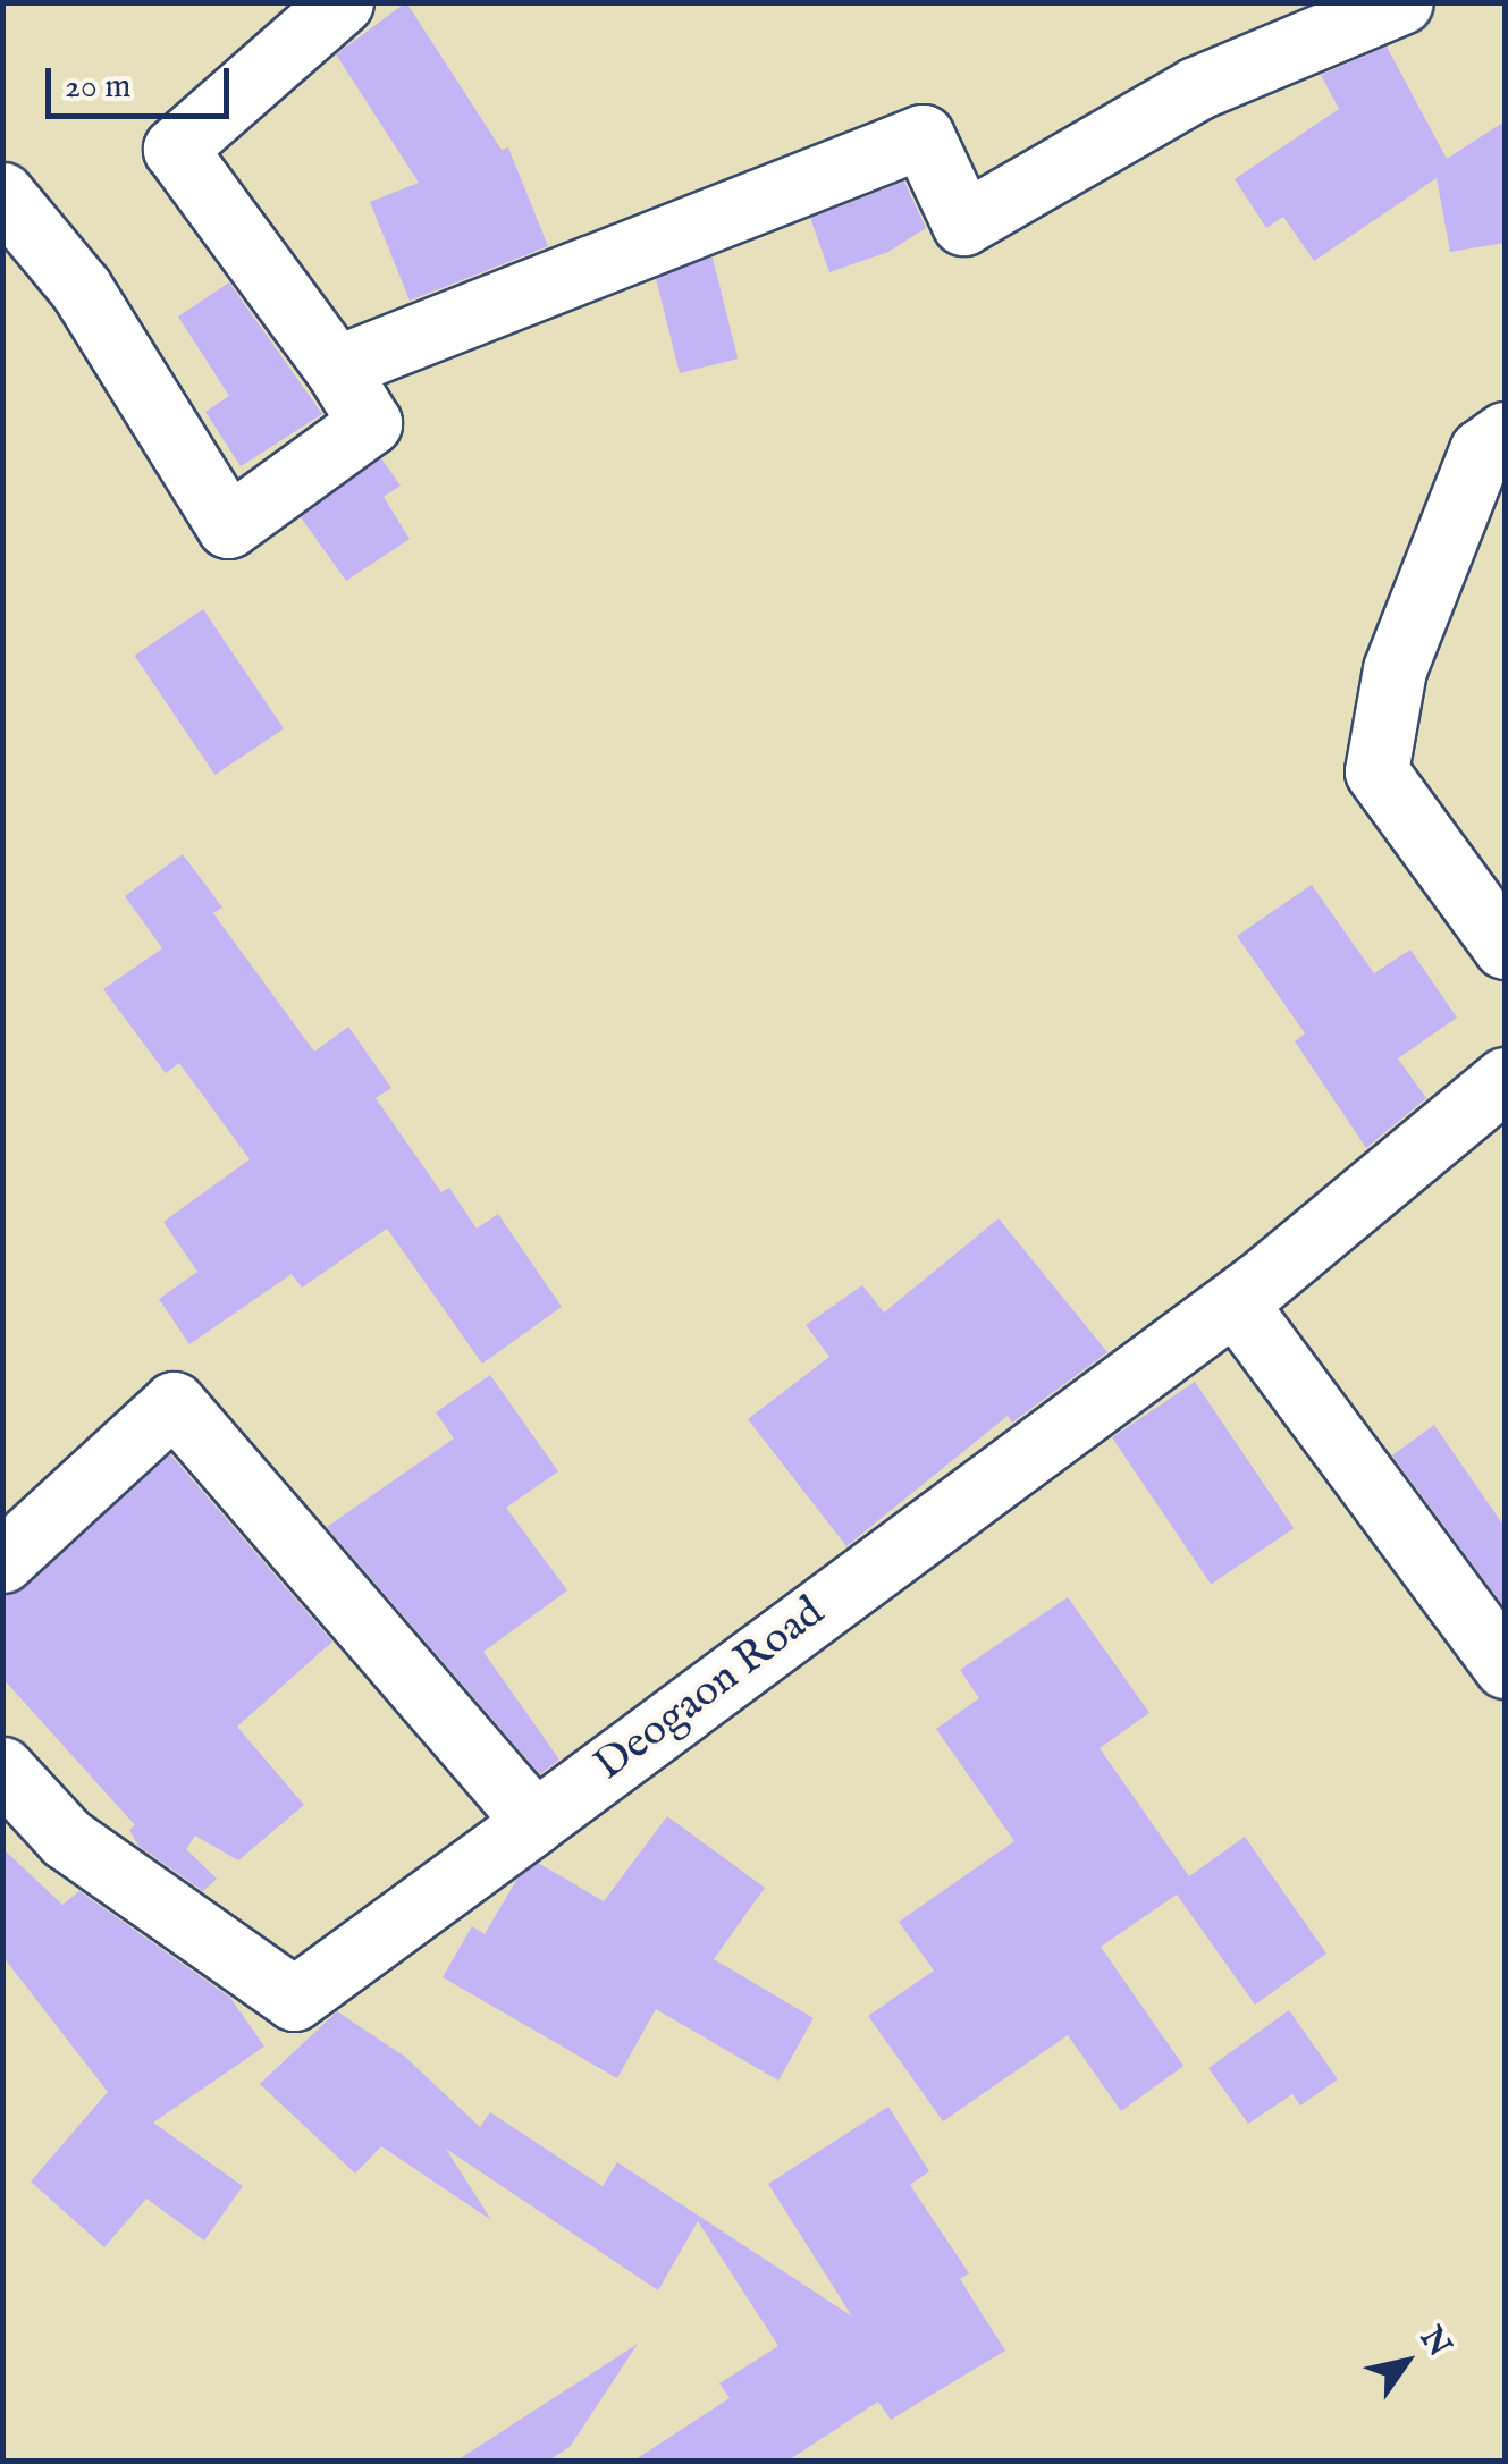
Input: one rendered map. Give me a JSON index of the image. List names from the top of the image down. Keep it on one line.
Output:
{"streets":{"street":["Deogaon Road"]},"scale_bar":"20 m","north":"top right"}
